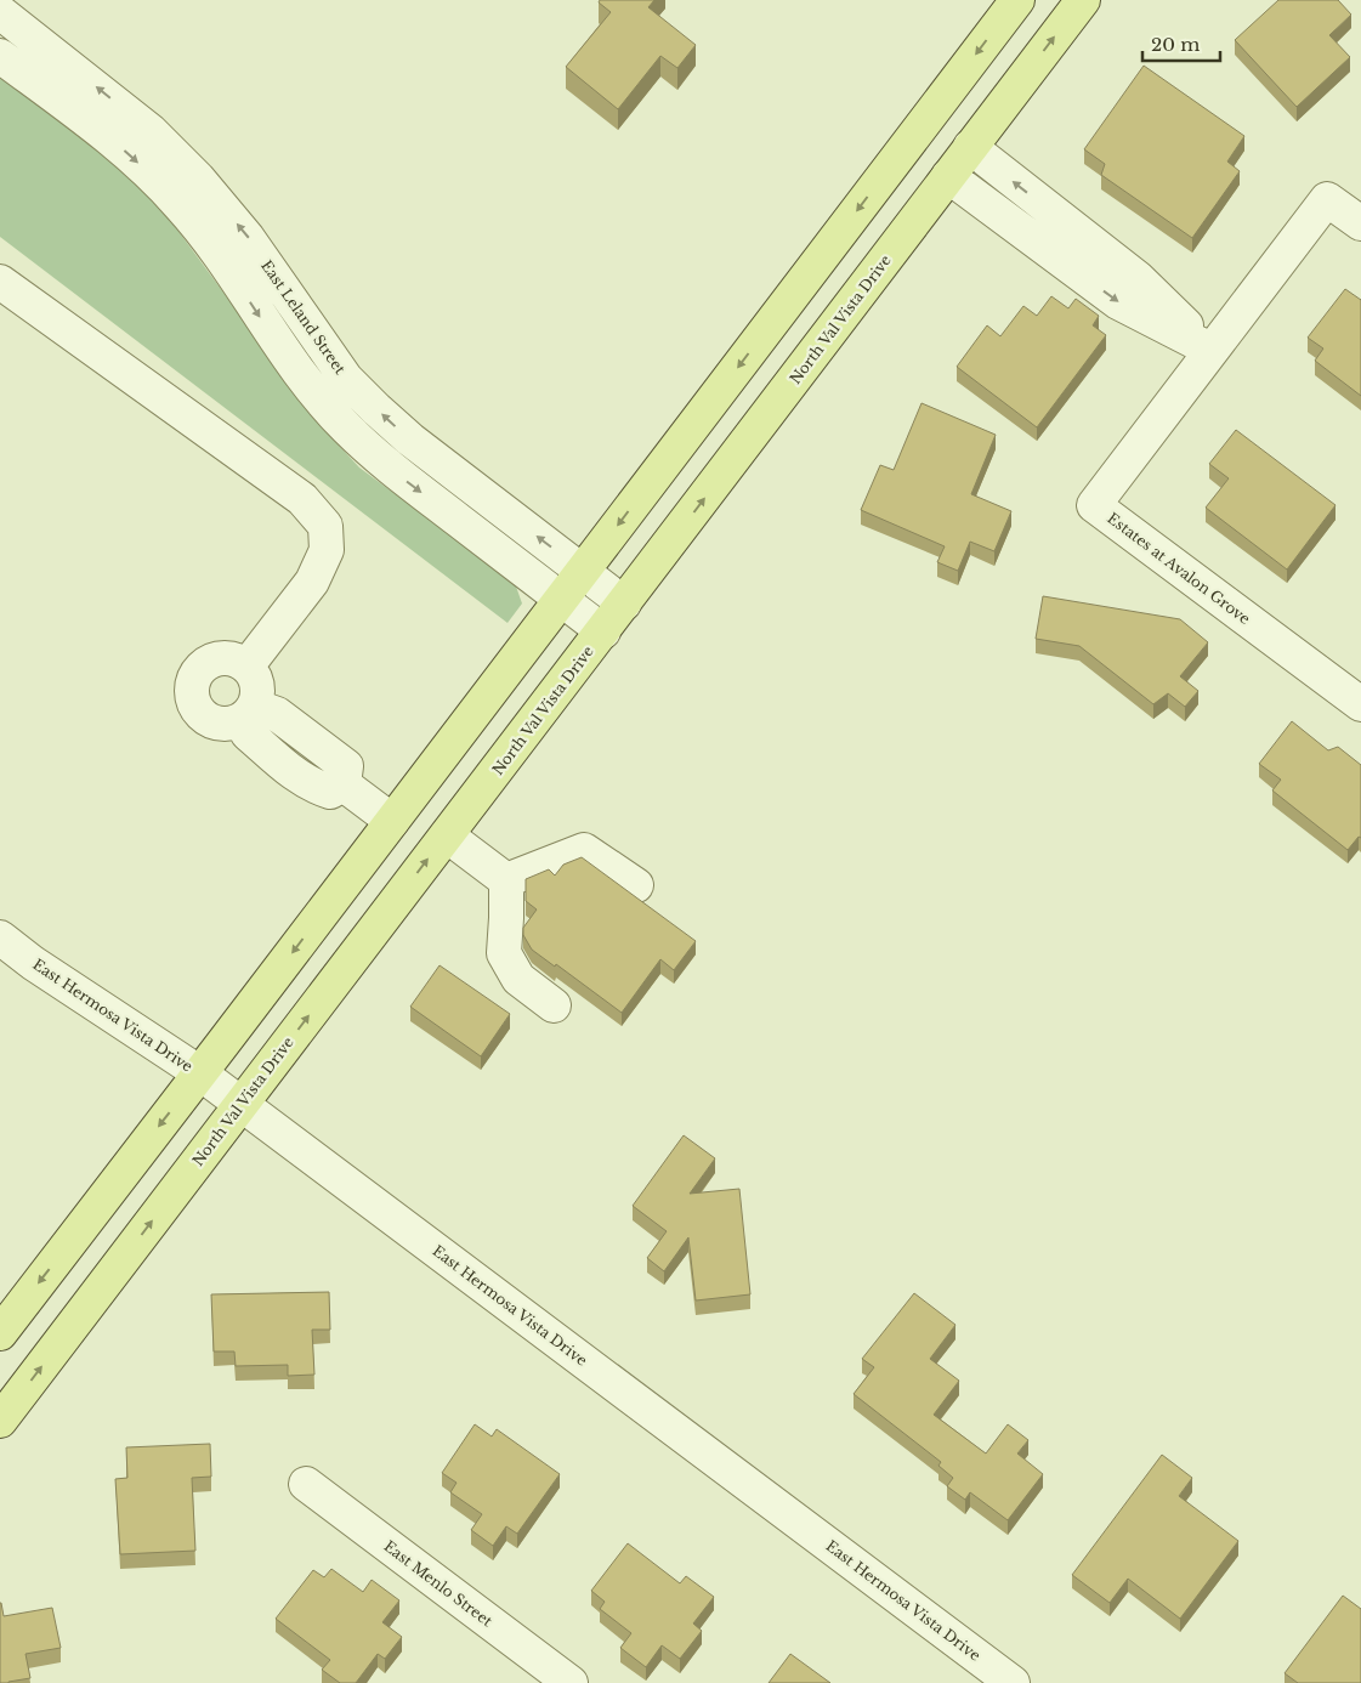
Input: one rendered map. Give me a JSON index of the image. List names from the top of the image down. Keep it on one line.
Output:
{"streets":{"main road":["North Val Vista Drive"],"street":["East Leland Street","Estates at Avalon Grove","East Hermosa Vista Drive","East Menlo Street"]},"crossings":[["East Leland Street","North Val Vista Drive"],["North Val Vista Drive","East Hermosa Vista Drive"]],"scale_bar":"20 m"}
